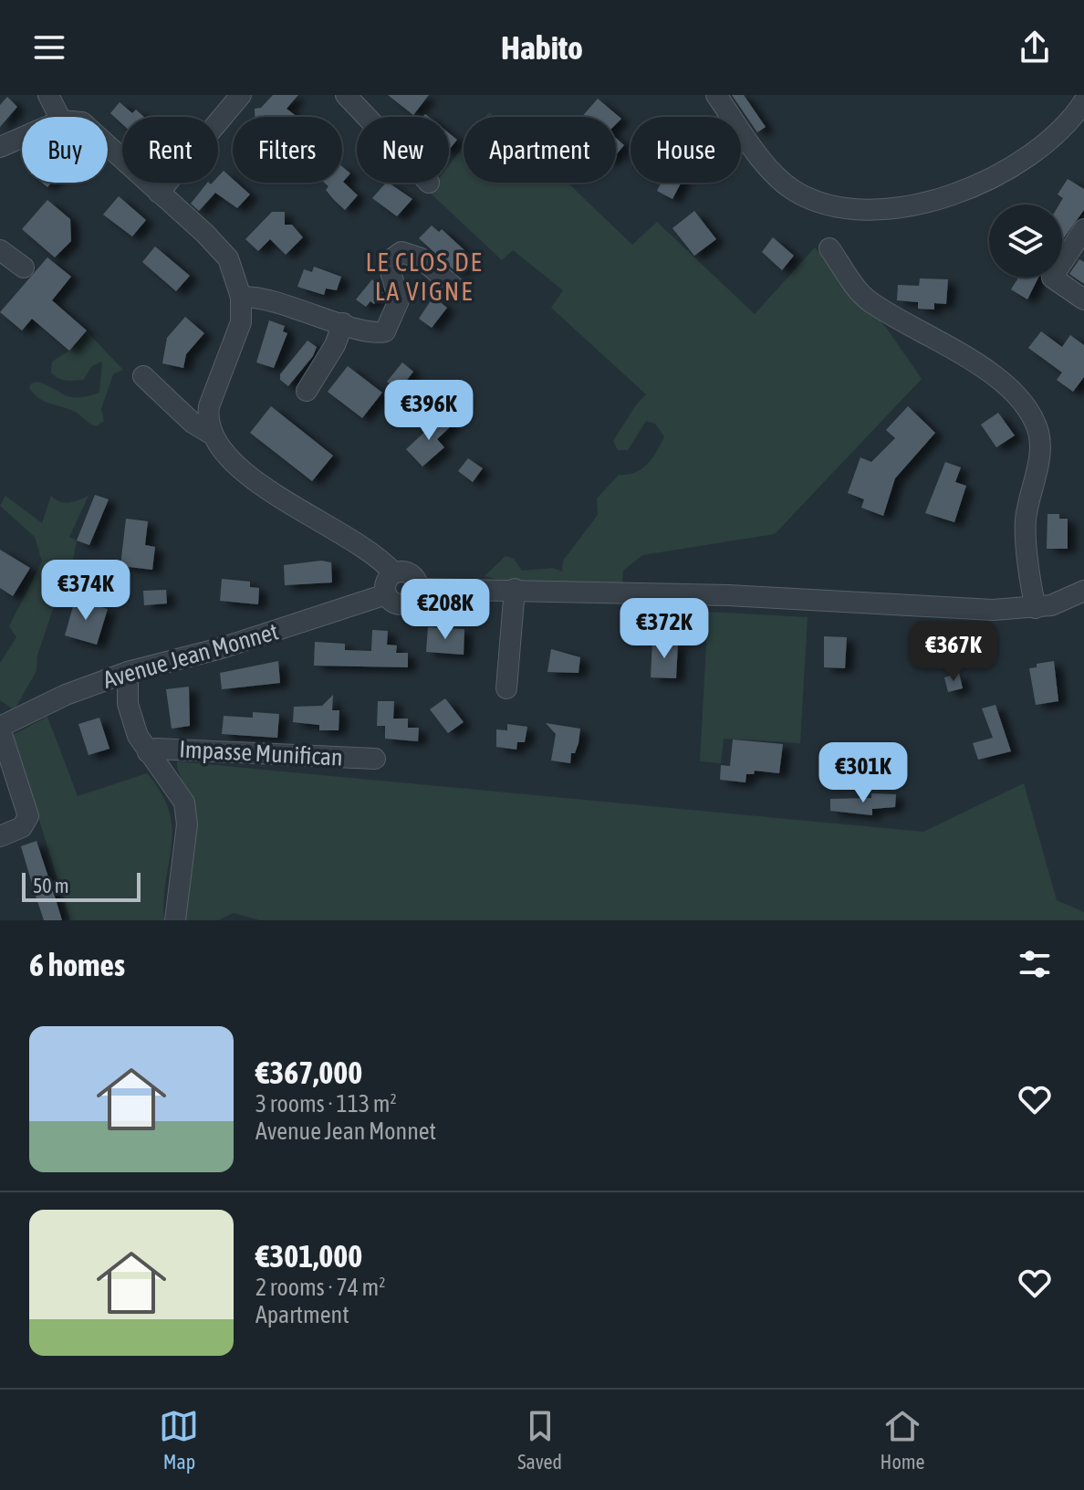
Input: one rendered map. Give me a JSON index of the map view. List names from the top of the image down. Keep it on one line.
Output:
{"streets":{"street":["Avenue Jean Monnet","Impasse Munifican"]},"districts":["LE CLOS DE LA VIGNE"],"scale_bar":"50 m","page":{"header":"Habito","chip":["Buy","Rent","Filters","New","Apartment","House"],"price":["€396K","€374K","€208K","€372K","€367K","€301K"],"scale":"50 m","heading":"6 homes","list":[{"name":"€367,000","note":"3 rooms · 113 m² · Avenue Jean Monnet"},{"name":"€301,000","note":"2 rooms · 74 m² · Apartment"}],"tabs":["Map","Saved","Home"]}}
